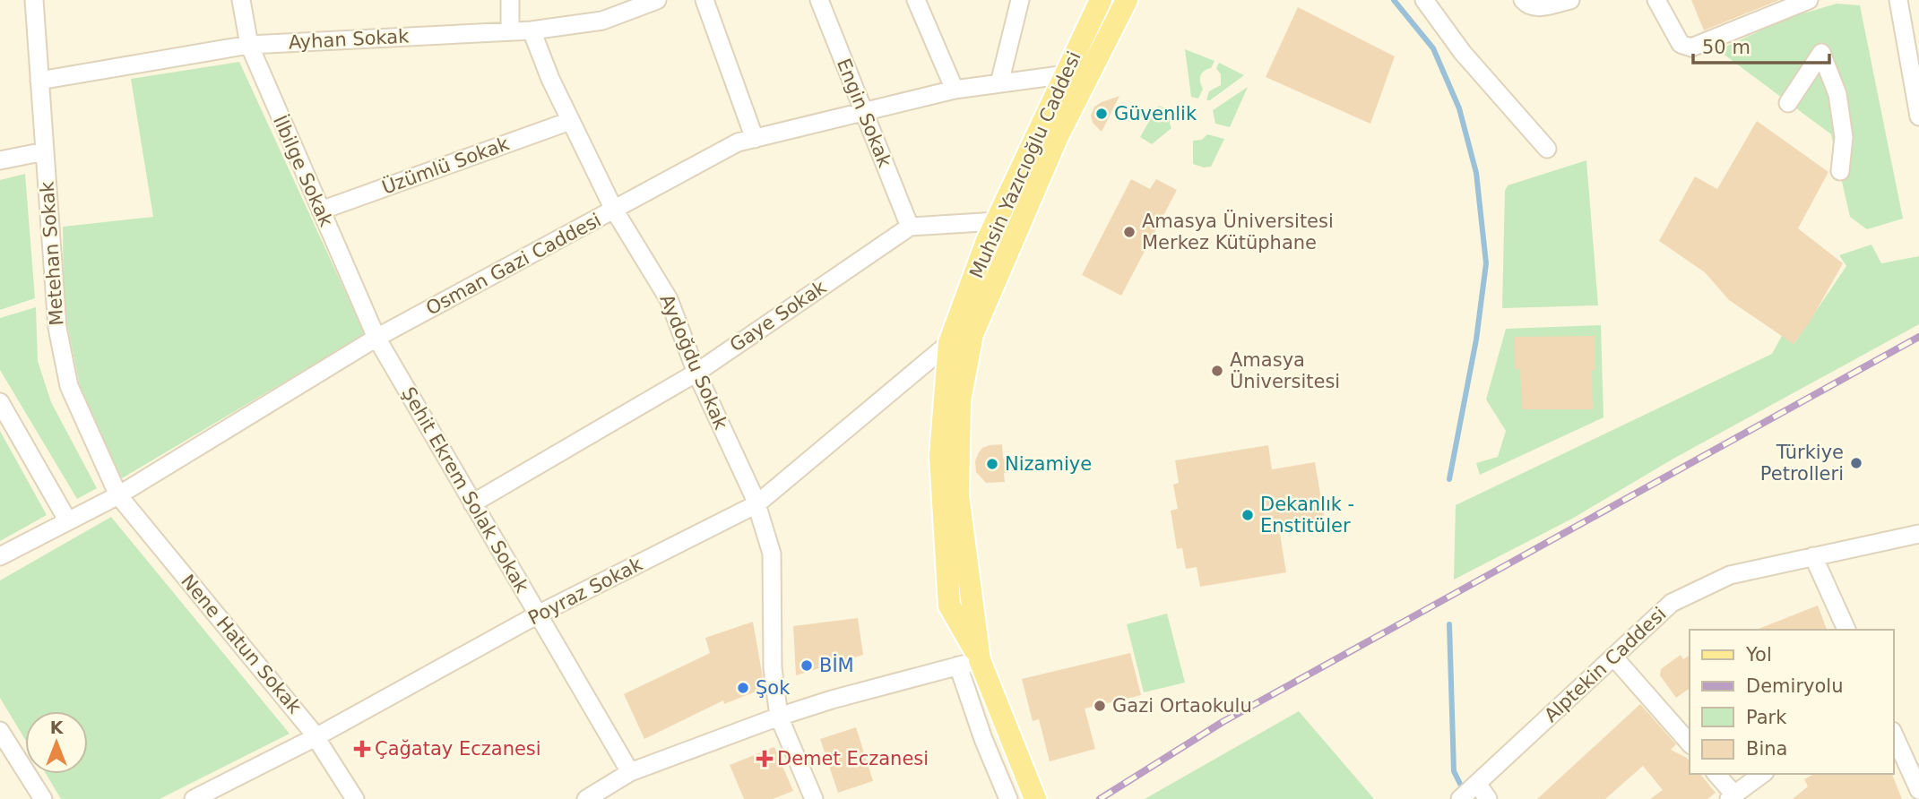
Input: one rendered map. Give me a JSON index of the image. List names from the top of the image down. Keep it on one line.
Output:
{"streets":{"main road":["Muhsin Yazıcıoğlu Caddesi"],"street":["Ayhan Sokak","Engin Sokak","Üzümlü Sokak","İlbilge Sokak","Metehan Sokak","Osman Gazi Caddesi","Gaye Sokak","Aydoğdu Sokak","Şehit Ekrem Solak Sokak","Poyraz Sokak","Nene Hatun Sokak","Alptekin Caddesi"]},"crossings":[["Ayhan Sokak","İlbilge Sokak"],["Ayhan Sokak","Metehan Sokak"],["Ayhan Sokak","Aydoğdu Sokak"],["Engin Sokak","Osman Gazi Caddesi"],["Engin Sokak","Gaye Sokak"],["Muhsin Yazıcıoğlu Caddesi","Osman Gazi Caddesi"],["Muhsin Yazıcıoğlu Caddesi","Poyraz Sokak"],["Üzümlü Sokak","İlbilge Sokak"],["Üzümlü Sokak","Aydoğdu Sokak"],["İlbilge Sokak","Osman Gazi Caddesi"],["İlbilge Sokak","Şehit Ekrem Solak Sokak"],["Metehan Sokak","Osman Gazi Caddesi"],["Metehan Sokak","Nene Hatun Sokak"],["Osman Gazi Caddesi","Aydoğdu Sokak"],["Osman Gazi Caddesi","Şehit Ekrem Solak Sokak"],["Osman Gazi Caddesi","Nene Hatun Sokak"],["Gaye Sokak","Aydoğdu Sokak"],["Gaye Sokak","Şehit Ekrem Solak Sokak"],["Aydoğdu Sokak","Poyraz Sokak"],["Şehit Ekrem Solak Sokak","Poyraz Sokak"],["Poyraz Sokak","Nene Hatun Sokak"]],"places":{"other":["Güvenlik","Amasya Üniversitesi Merkez Kütüphane","Amasya Üniversitesi","Türkiye Petrolleri","Nizamiye","Dekanlık - Enstitüler","BİM","Şok","Gazi Ortaokulu"],"health":["Çağatay Eczanesi","Demet Eczanesi"]},"legend":["Yol","Demiryolu","Park","Bina"],"scale_bar":"50 m","north":"top"}
